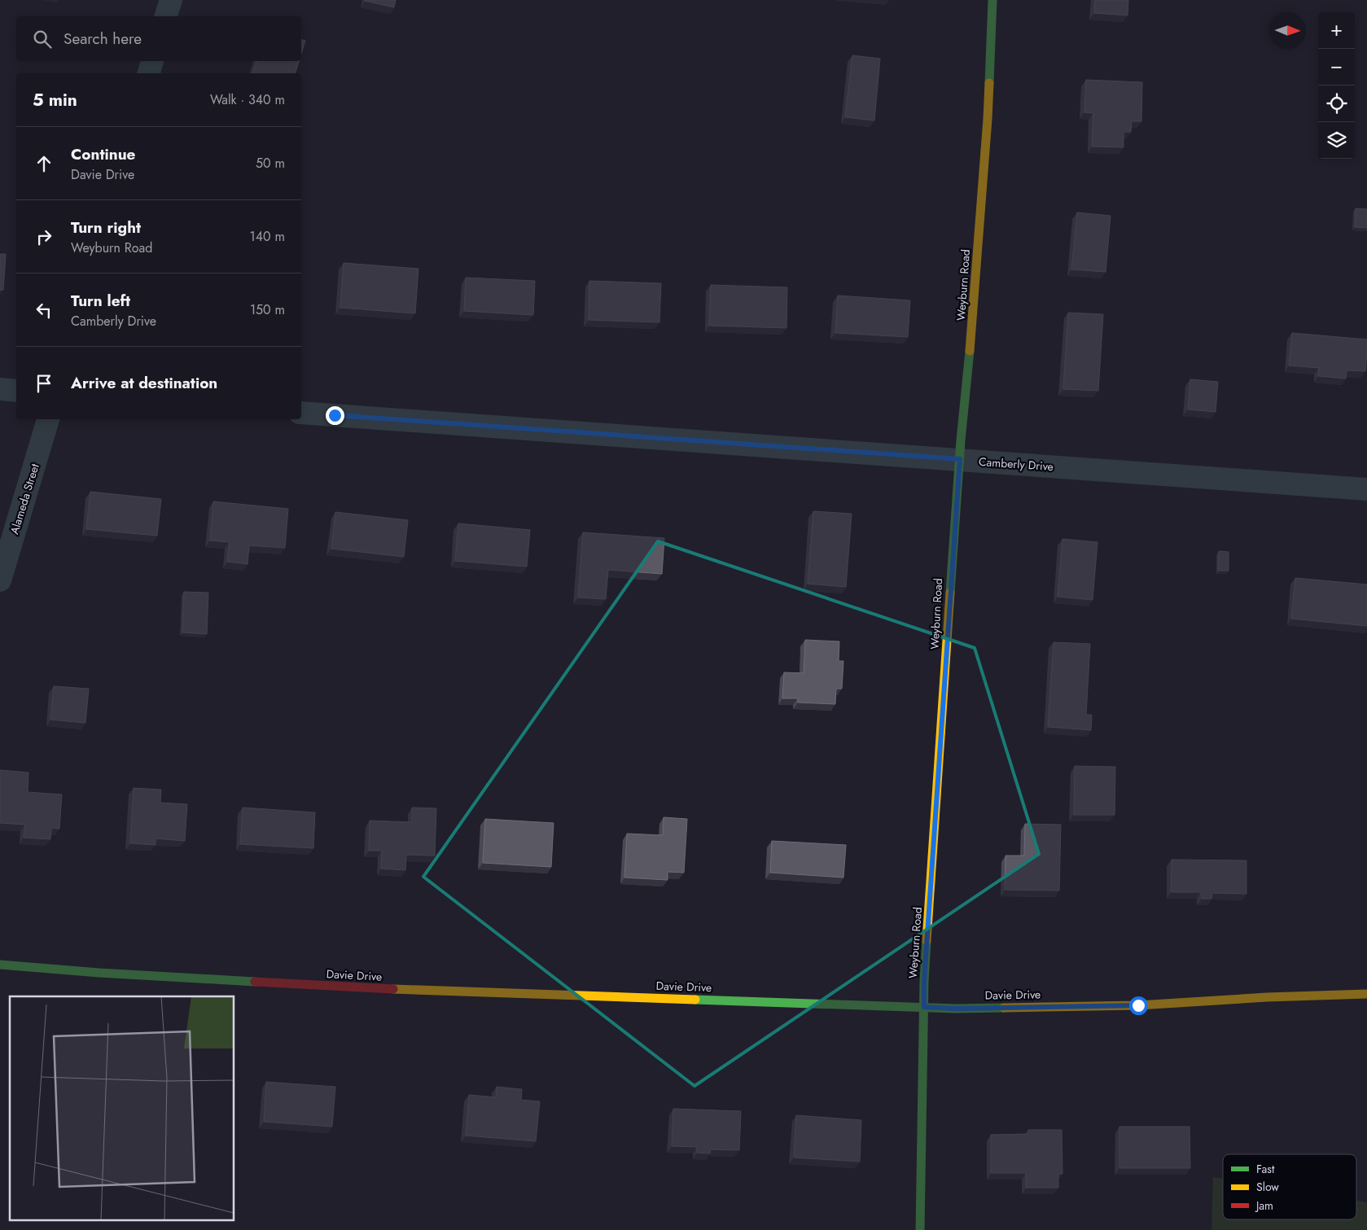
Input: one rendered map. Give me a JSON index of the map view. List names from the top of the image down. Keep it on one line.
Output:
{"streets":{"street":["Weyburn Road","Camberly Drive","Alameda Street","Davie Drive"]},"crossings":[["Weyburn Road","Camberly Drive"],["Weyburn Road","Davie Drive"]],"legend":["Fast","Slow","Jam"],"north":"right","page":{"map_buttons":["+","−"],"search":"Search here","heading":["5 min","Walk · 340 m"],"list":[["Continue","Davie Drive","50 m"],["Turn right","Weyburn Road","140 m"],["Turn left","Camberly Drive","150 m"],"Arrive at destination"]}}
